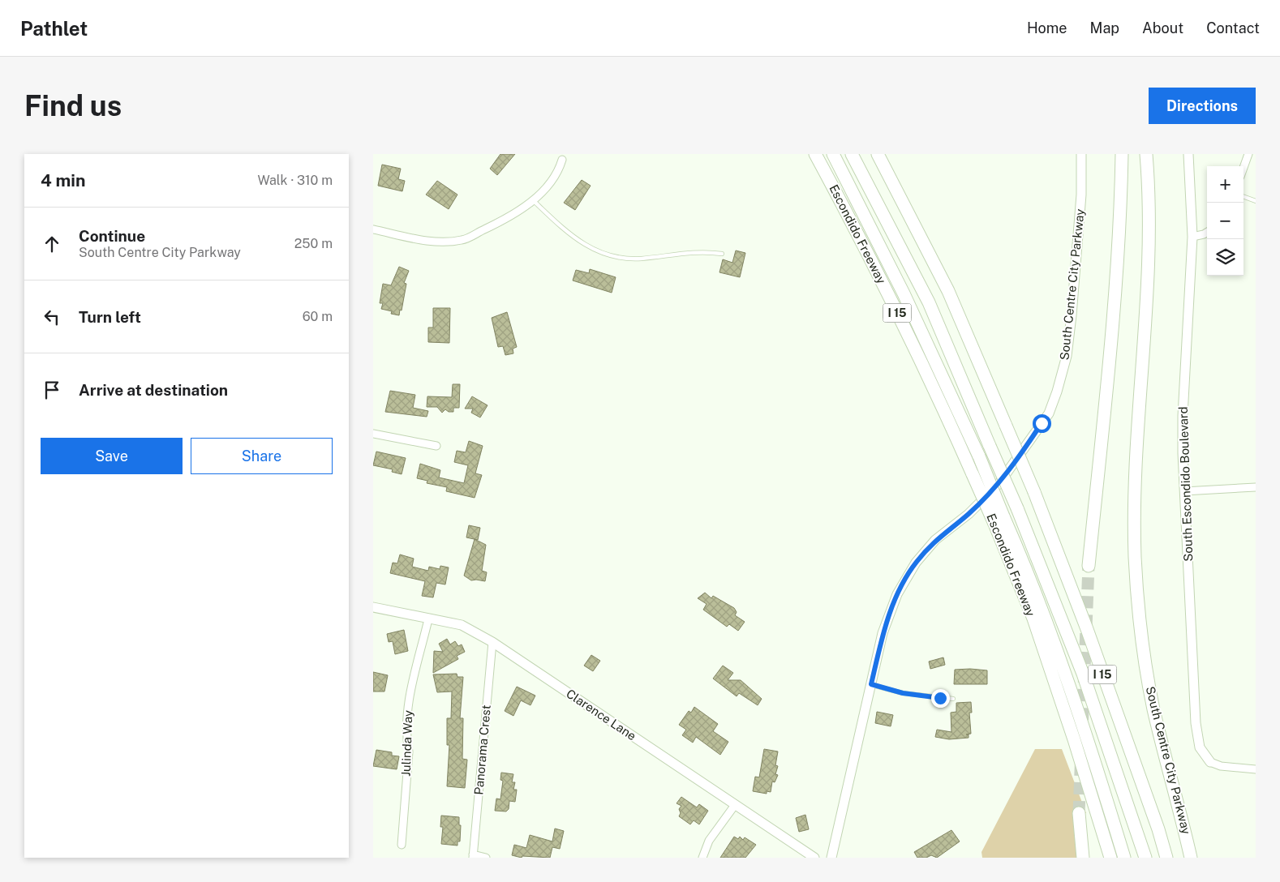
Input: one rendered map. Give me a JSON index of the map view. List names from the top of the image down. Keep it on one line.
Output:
{"streets":{"highway":["Escondido Freeway","South Centre City Parkway","I 15"],"street":["South Escondido Boulevard","Clarence Lane","Julinda Way","Panorama Crest"]},"crossings":[["Clarence Lane","Julinda Way"],["Clarence Lane","Panorama Crest"]],"page":{"header":"Pathlet","nav":["Home","Map","About","Contact"],"buttons":["Directions",["Save","Share"]],"title":"Find us","heading":["4 min","Walk · 310 m"],"map_buttons":["+","−"],"list":[["Continue","South Centre City Parkway","250 m"],["Turn left","60 m"],"Arrive at destination"]}}
